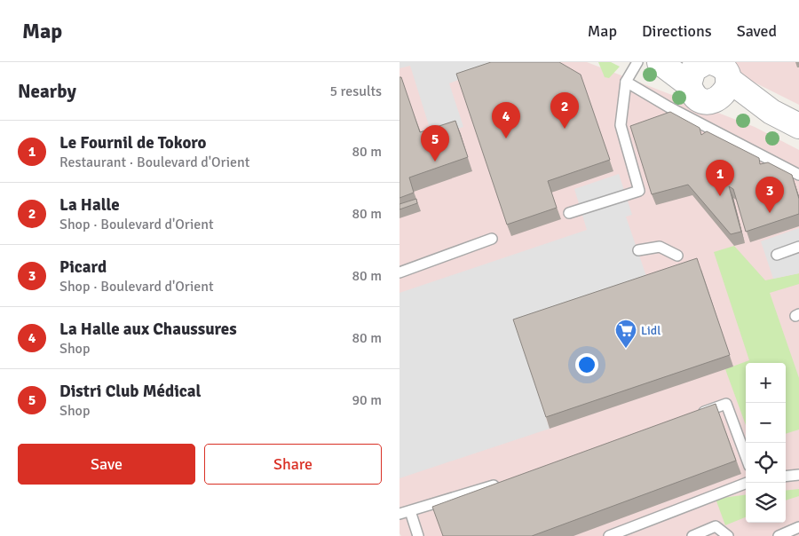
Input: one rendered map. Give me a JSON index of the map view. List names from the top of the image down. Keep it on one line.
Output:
{"places":{"supermarket":["Lidl"]},"page":{"header":"Map","nav":["Map","Directions","Saved"],"heading":["Nearby","5 results"],"pins":["2","4","5","1","3"],"list":[{"mark":"1","name":"Le Fournil de Tokoro","note":"Restaurant · Boulevard d'Orient","value":"80 m"},{"mark":"2","name":"La Halle","note":"Shop · Boulevard d'Orient","value":"80 m"},{"mark":"3","name":"Picard","note":"Shop · Boulevard d'Orient","value":"80 m"},{"mark":"4","name":"La Halle aux Chaussures","note":"Shop","value":"80 m"},{"mark":"5","name":"Distri Club Médical","note":"Shop","value":"90 m"}],"map_buttons":["+","−"],"buttons":["Save","Share"]}}
